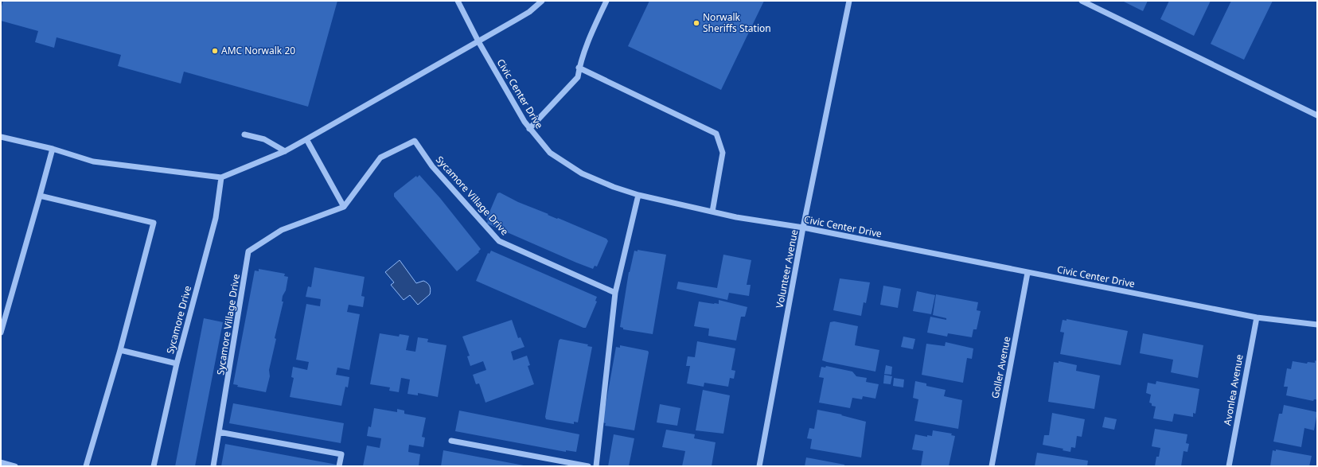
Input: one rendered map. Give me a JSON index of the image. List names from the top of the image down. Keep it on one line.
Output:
{"streets":{"street":["Civic Center Drive","Sycamore Village Drive","Volunteer Avenue","Sycamore Drive","Goller Avenue","Avonlea Avenue"]},"crossings":[["Civic Center Drive","Volunteer Avenue"],["Civic Center Drive","Goller Avenue"],["Civic Center Drive","Avonlea Avenue"]],"places":["Norwalk Sheriffs Station","AMC Norwalk 20"]}
